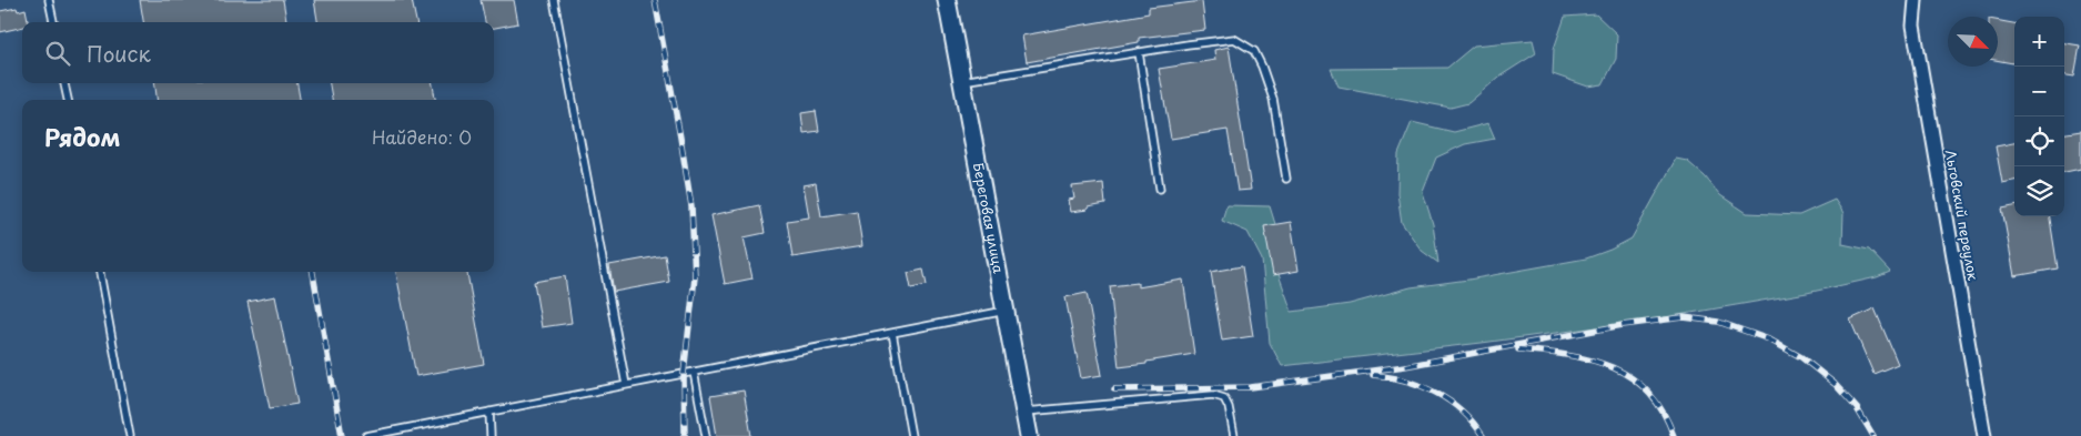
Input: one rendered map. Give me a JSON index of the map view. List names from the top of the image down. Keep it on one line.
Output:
{"streets":{"street":["Льговский переулок","Береговая улица"]},"north":"bottom right","page":{"map_buttons":["+","−"],"search":"Поиск","heading":["Рядом","Найдено: 0"]}}
